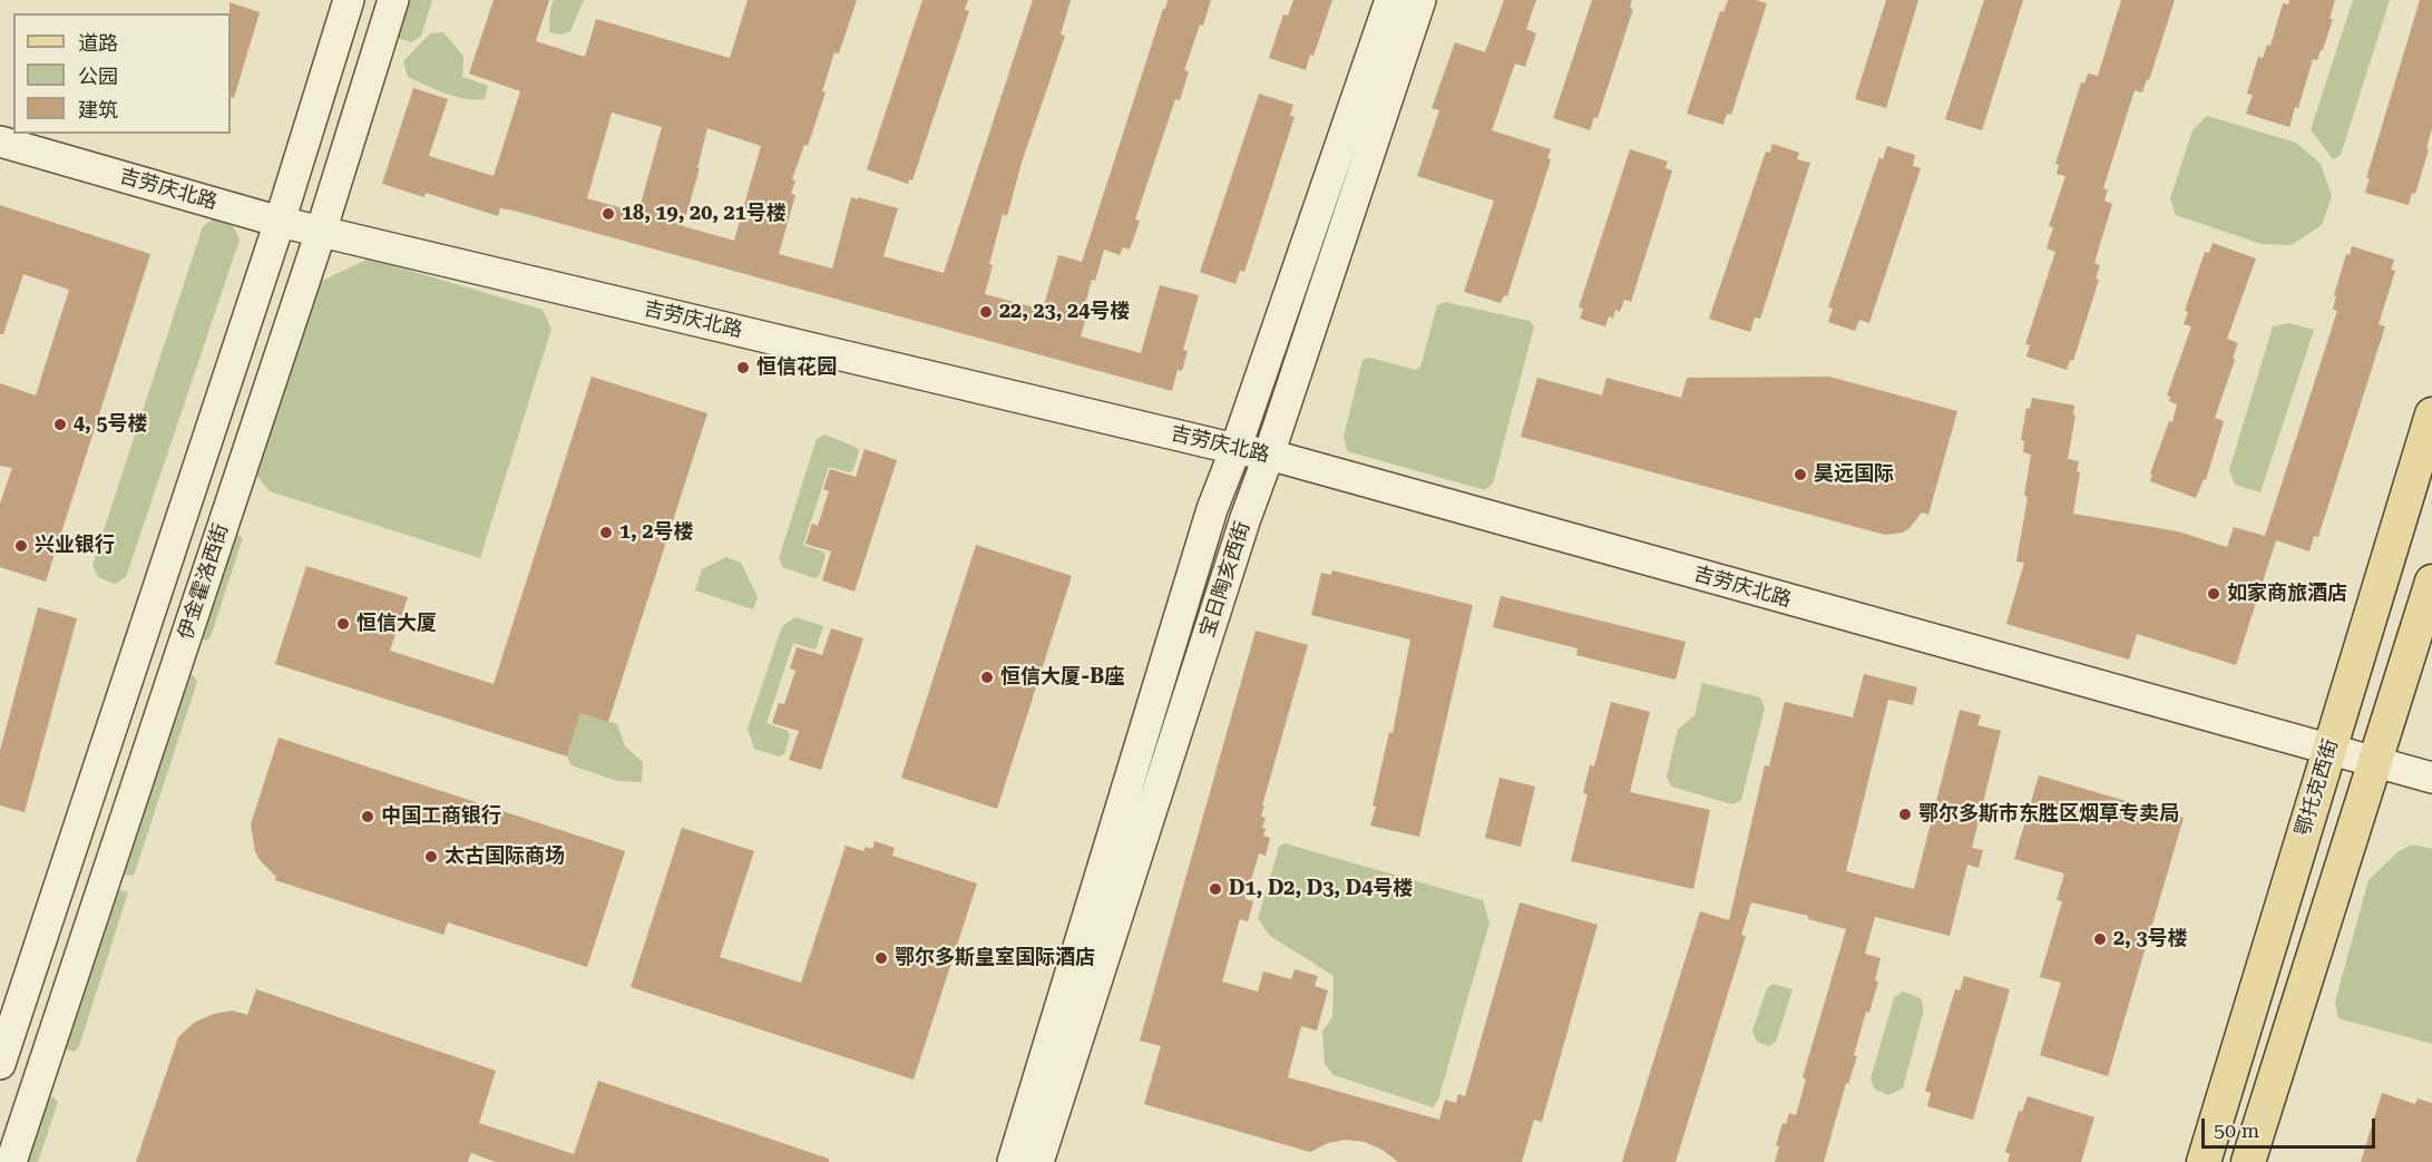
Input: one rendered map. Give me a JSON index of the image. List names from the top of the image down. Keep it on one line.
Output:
{"streets":{"main road":["鄂托克西街"],"street":["吉劳庆北路","宝日陶亥西街","伊金霍洛西街"]},"crossings":[["吉劳庆北路","宝日陶亥西街"],["吉劳庆北路","伊金霍洛西街"],["吉劳庆北路","鄂托克西街"]],"places":["18, 19, 20, 21号楼","22, 23, 24号楼","恒信花园","4, 5号楼","昊远国际","1, 2号楼","兴业银行","如家商旅酒店","恒信大厦","恒信大厦-B座","鄂尔多斯市东胜区烟草专卖局","中国工商银行","太古国际商场","D1, D2, D3, D4号楼","2, 3号楼","鄂尔多斯皇室国际酒店"],"legend":["道路","公园","建筑"],"scale_bar":"50 m"}
